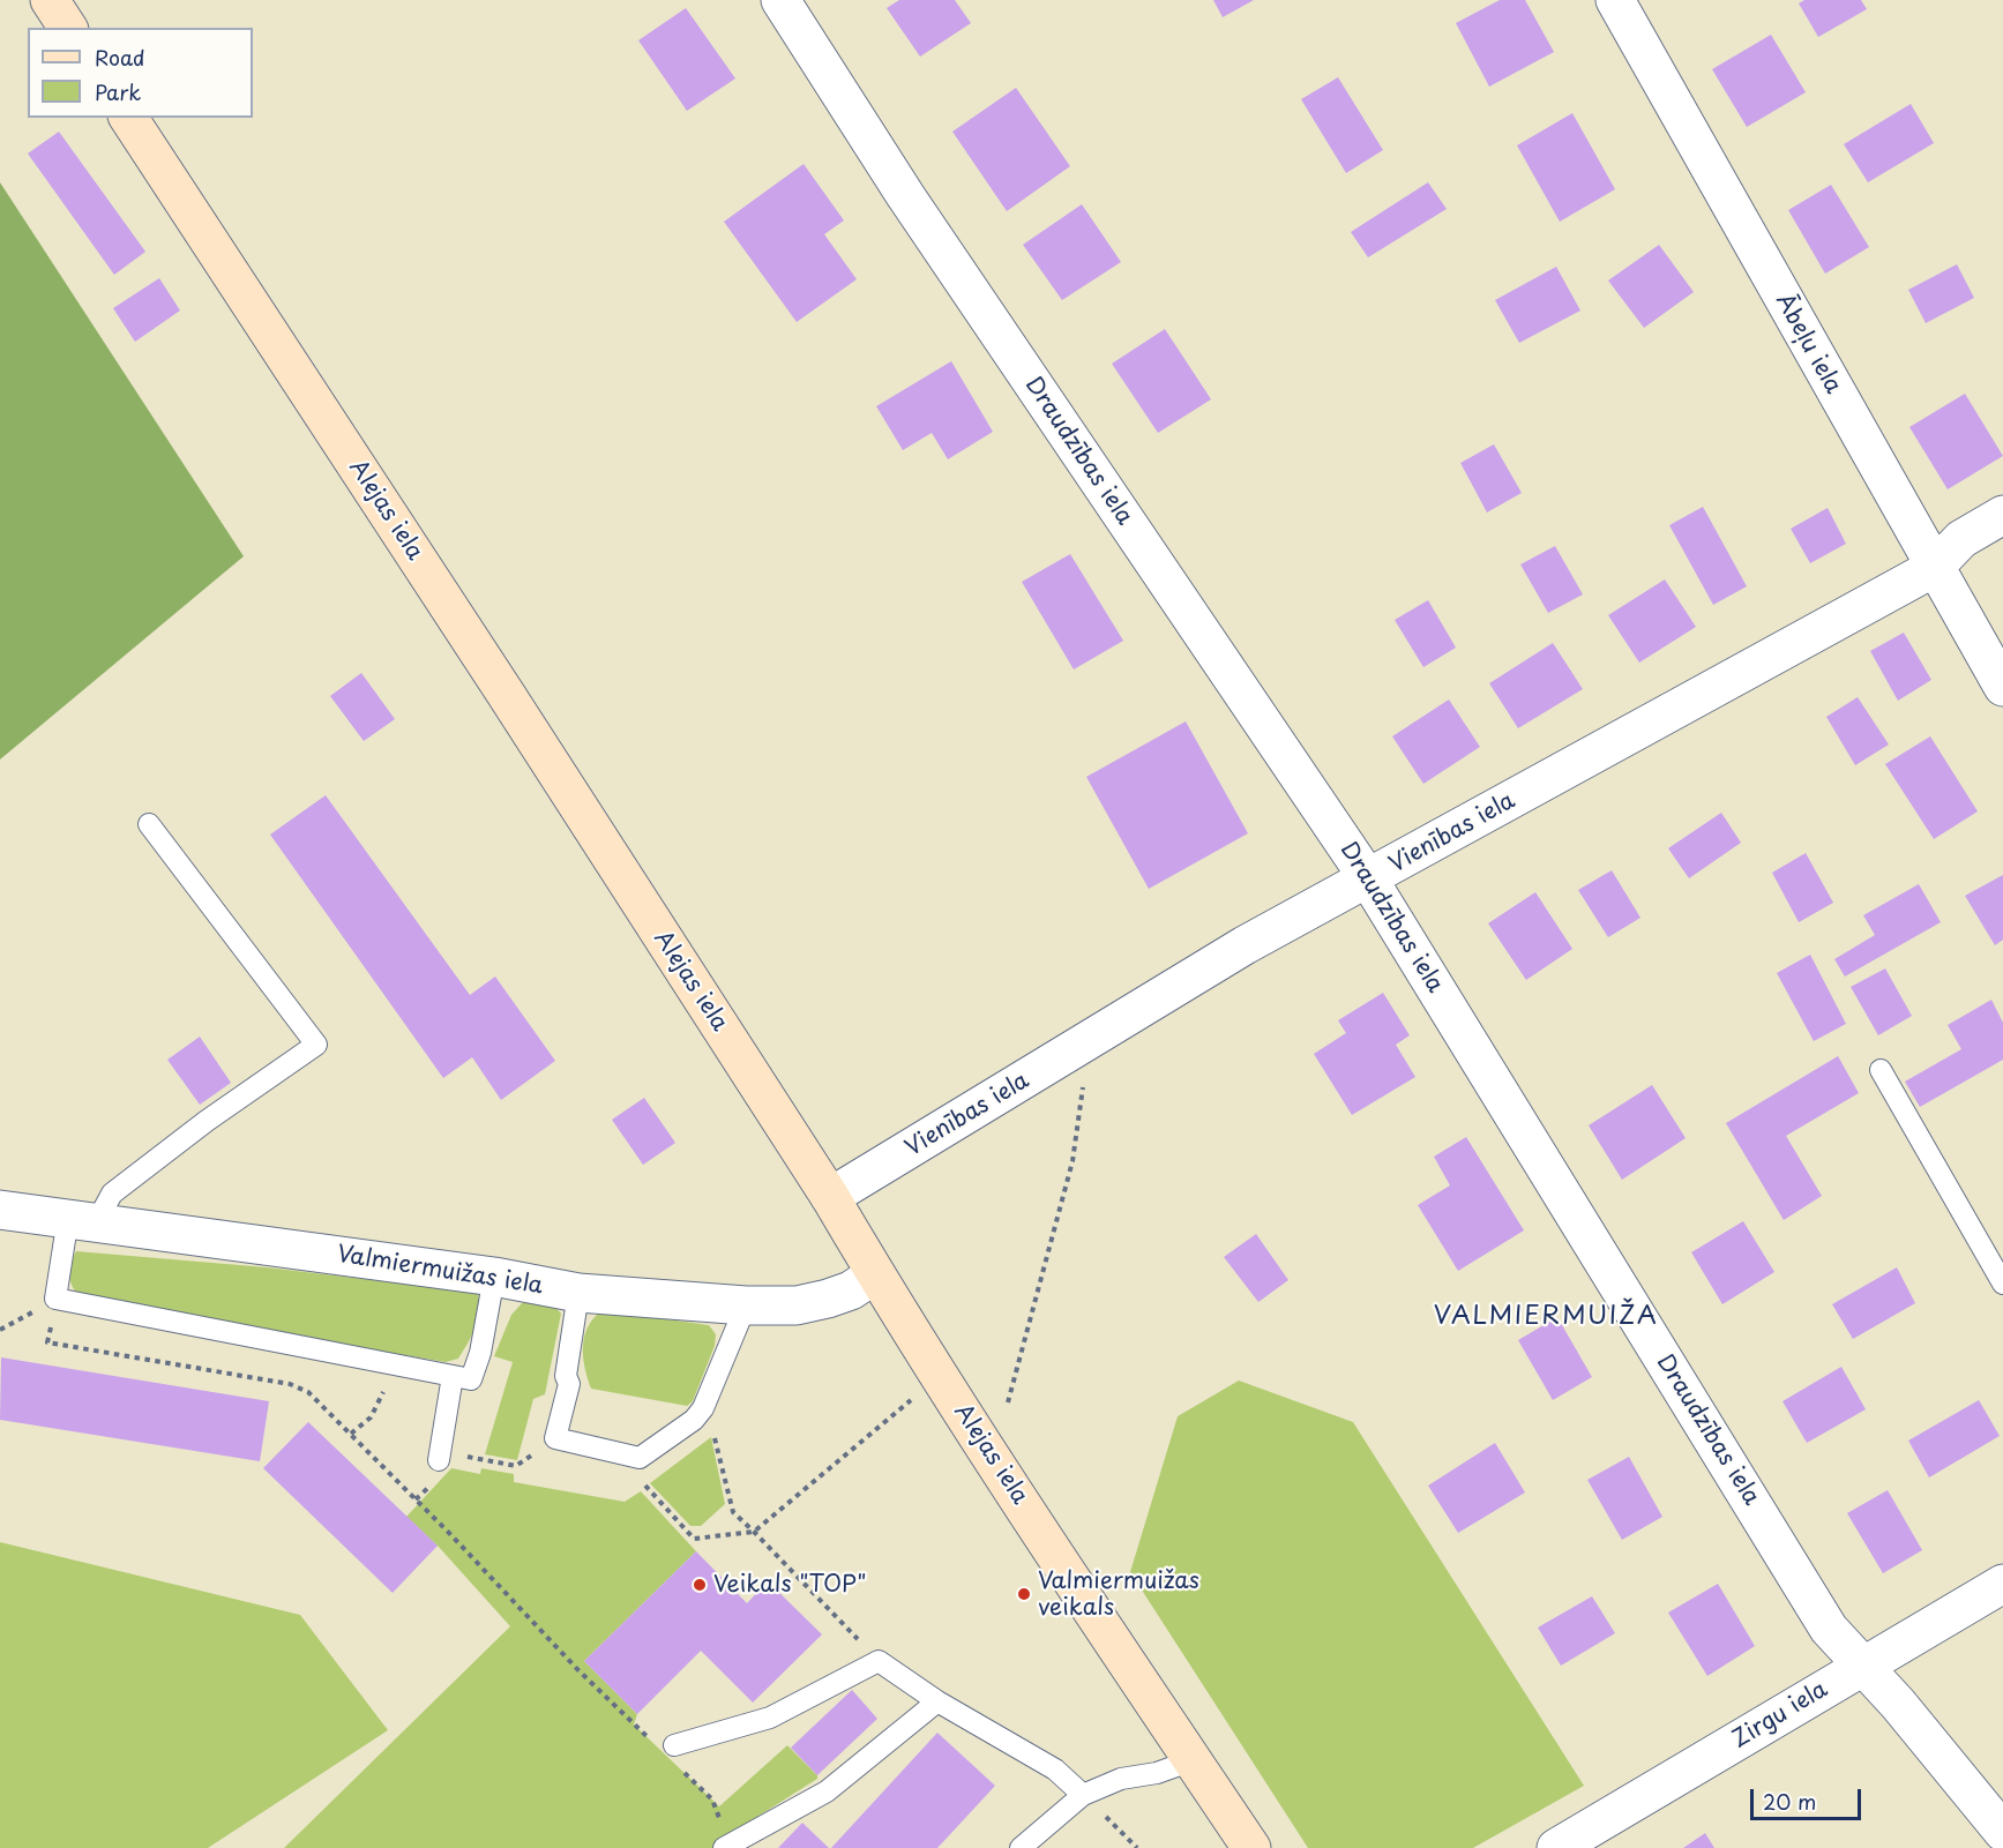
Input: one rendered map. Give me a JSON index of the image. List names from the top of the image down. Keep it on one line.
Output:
{"streets":{"main road":["Alejas iela"],"street":["Ābeļu iela","Draudzības iela","Vienības iela","Valmiermuižas iela","Zirgu iela"]},"crossings":[["Ābeļu iela","Vienības iela"],["Draudzības iela","Vienības iela"],["Draudzības iela","Zirgu iela"],["Alejas iela","Vienības iela"],["Alejas iela","Valmiermuižas iela"]],"districts":["VALMIERMUIŽA"],"places":["Veikals \"TOP\"","Valmiermuižas veikals"],"legend":["Road","Park"],"scale_bar":"20 m"}
